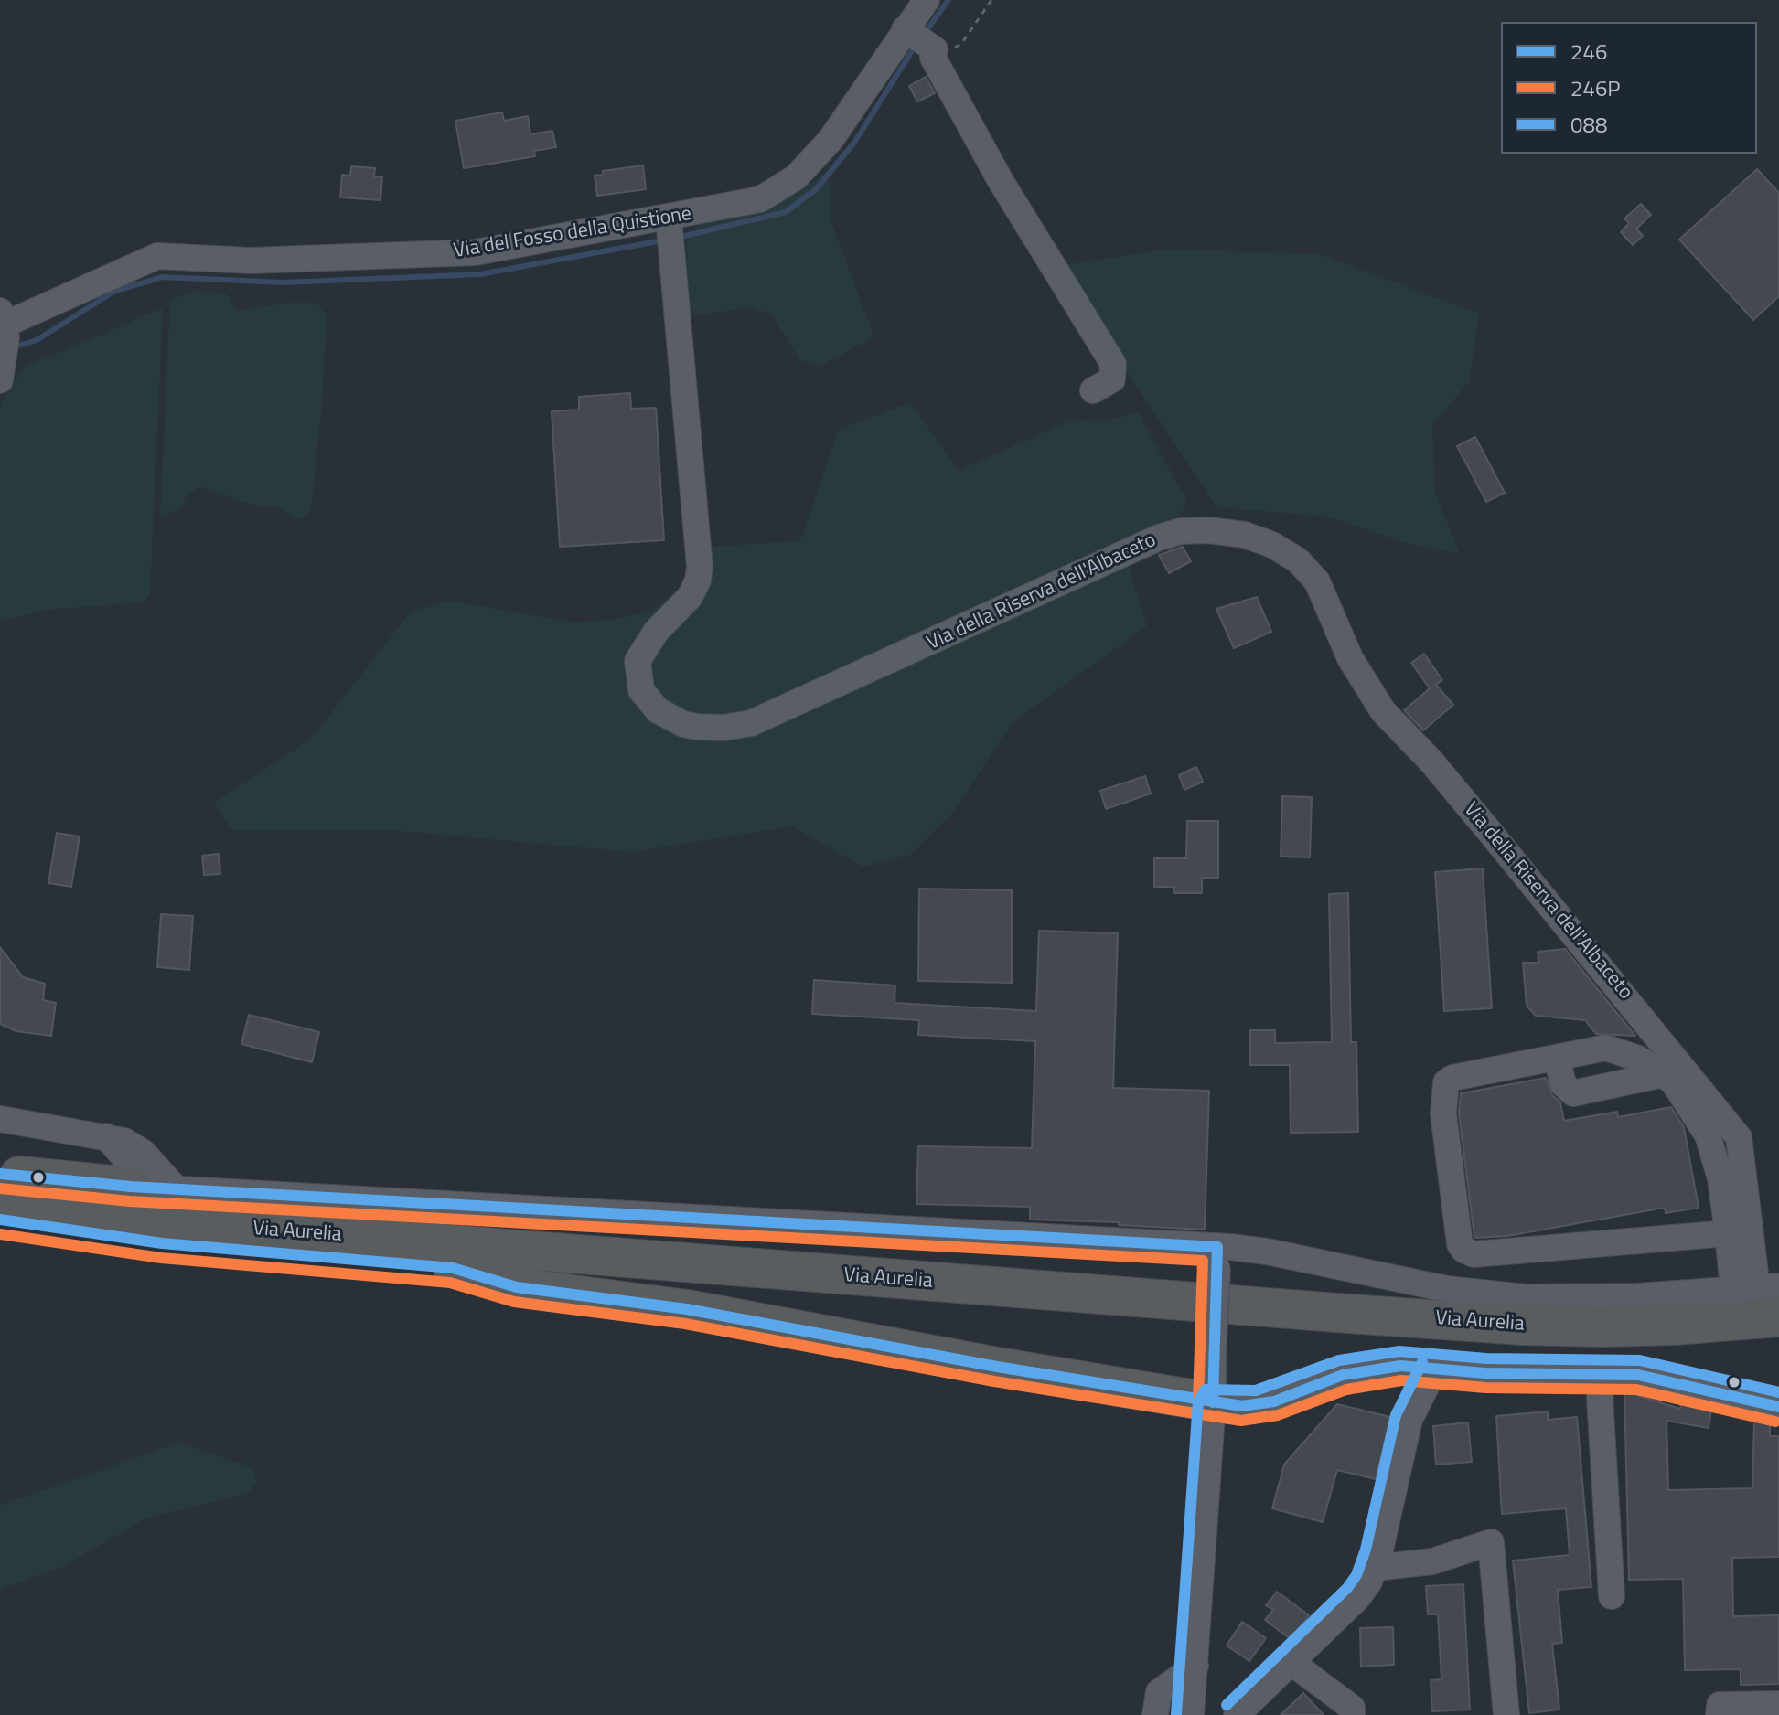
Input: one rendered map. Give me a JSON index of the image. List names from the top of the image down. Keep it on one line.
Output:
{"streets":{"highway":["Via Aurelia"],"street":["Via del Fosso della Quistione","Via della Riserva dell'Albaceto"]},"crossings":[["Via del Fosso della Quistione","Via della Riserva dell'Albaceto"],["Via della Riserva dell'Albaceto","Via Aurelia"]],"lines":["transit line 246","transit line 246P","transit line 088"],"legend":["246","246P","088"]}
